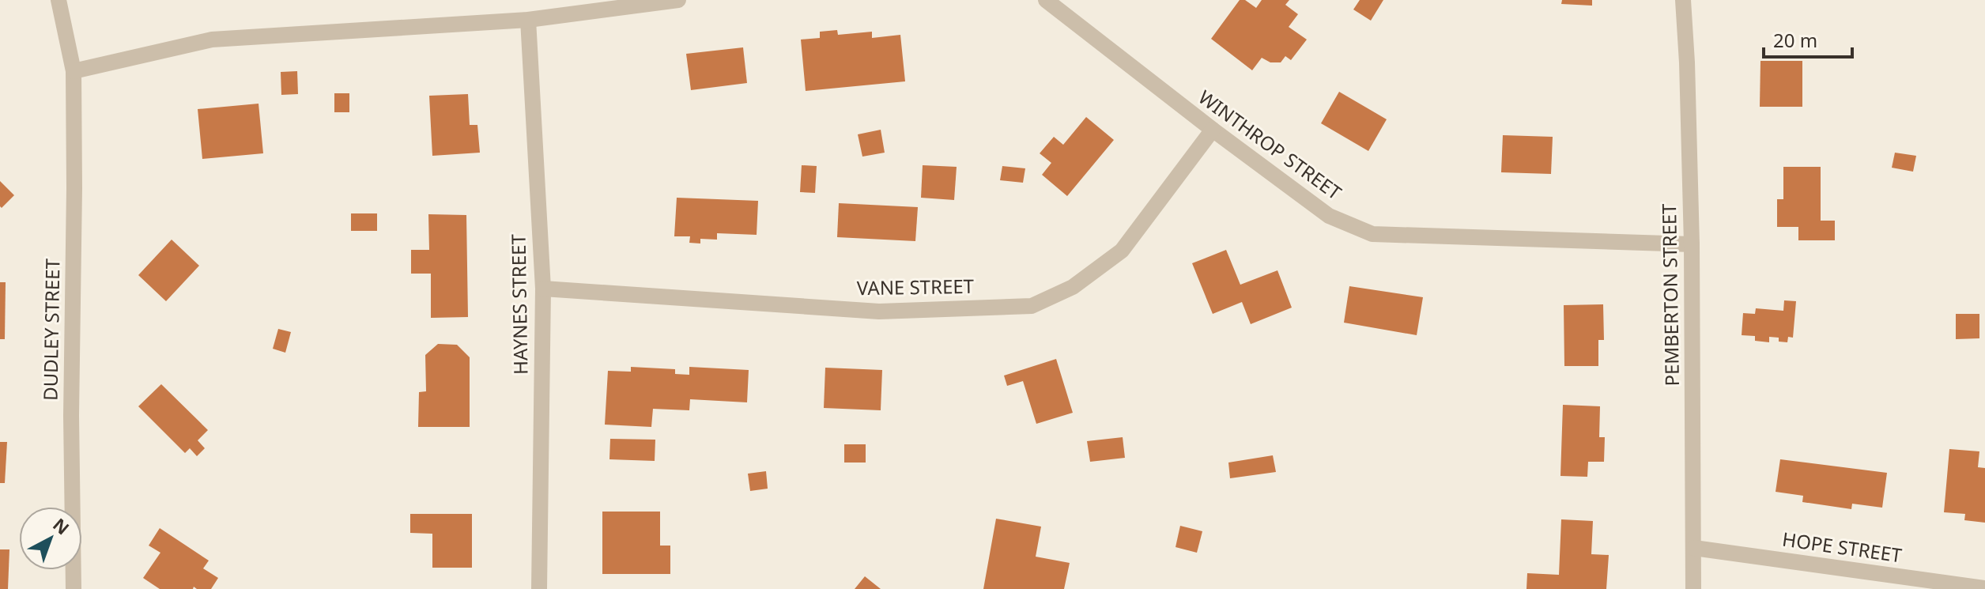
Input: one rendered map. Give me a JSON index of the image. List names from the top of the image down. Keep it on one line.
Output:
{"streets":{"street":["WINTHROP STREET","VANE STREET","PEMBERTON STREET","HAYNES STREET","DUDLEY STREET","HOPE STREET"]},"crossings":[["WINTHROP STREET","VANE STREET"],["WINTHROP STREET","PEMBERTON STREET"],["VANE STREET","HAYNES STREET"],["PEMBERTON STREET","HOPE STREET"]],"scale_bar":"20 m","north":"top right"}
